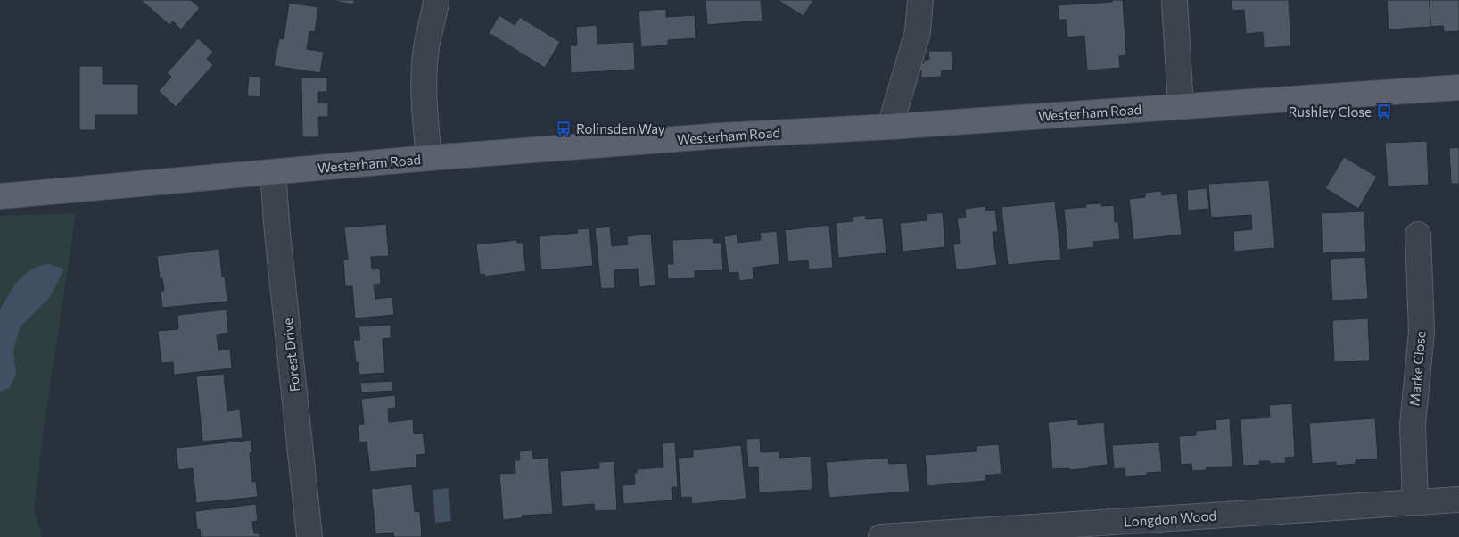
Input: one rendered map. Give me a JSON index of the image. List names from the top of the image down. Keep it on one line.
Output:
{"streets":{"main road":["Westerham Road"],"street":["Forest Drive","Marke Close","Longdon Wood"]},"crossings":[["Westerham Road","Forest Drive"],["Marke Close","Longdon Wood"]],"places":{"bus stop":["Rushley Close","Rolinsden Way"]}}
